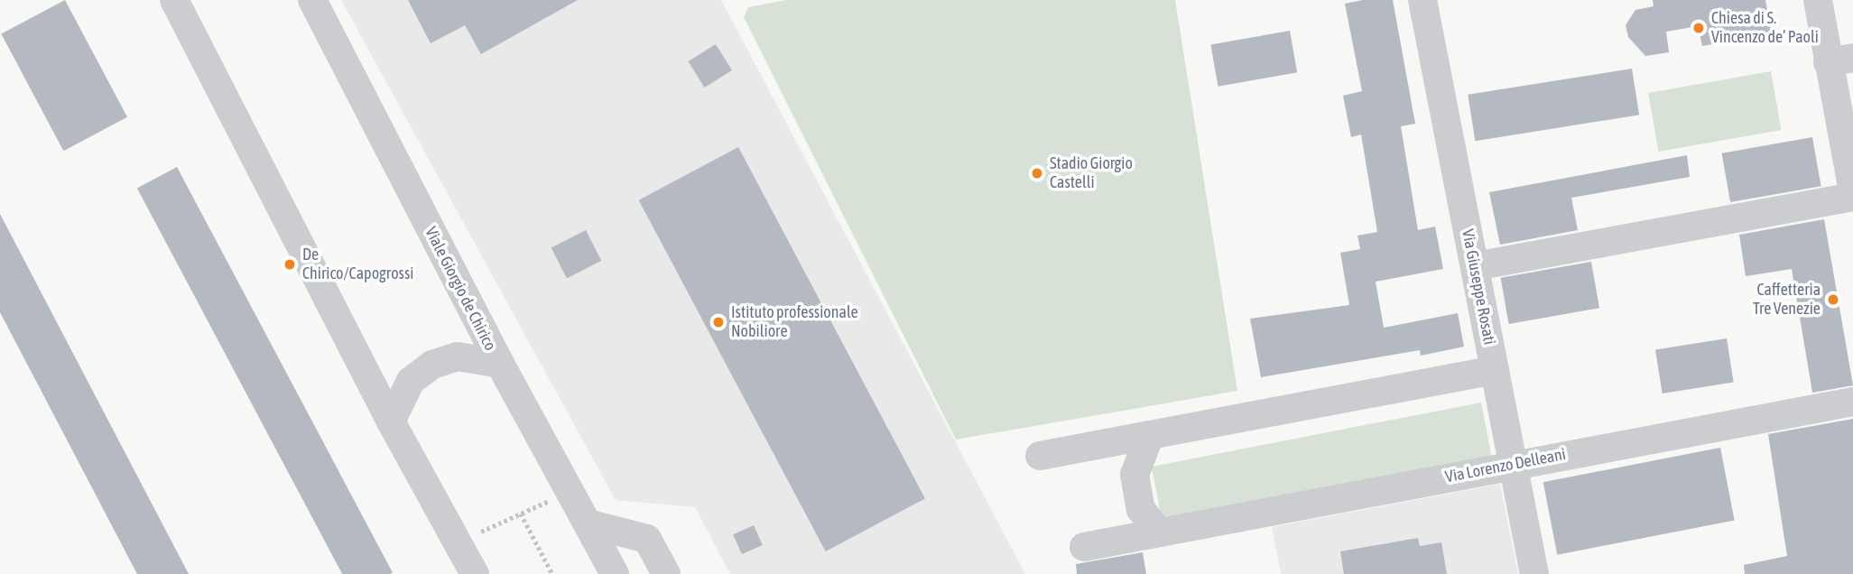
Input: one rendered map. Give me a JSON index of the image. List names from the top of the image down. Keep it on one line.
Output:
{"streets":{"street":["Via Giuseppe Rosati","Viale Giorgio de Chirico","Via Lorenzo Delleani"]},"crossings":[["Via Giuseppe Rosati","Via Lorenzo Delleani"]],"places":["Chiesa di S. Vincenzo de’ Paoli","Stadio Giorgio Castelli","De Chirico/Capogrossi","Caffetteria Tre Venezie","Istituto professionale Nobiliore"]}
